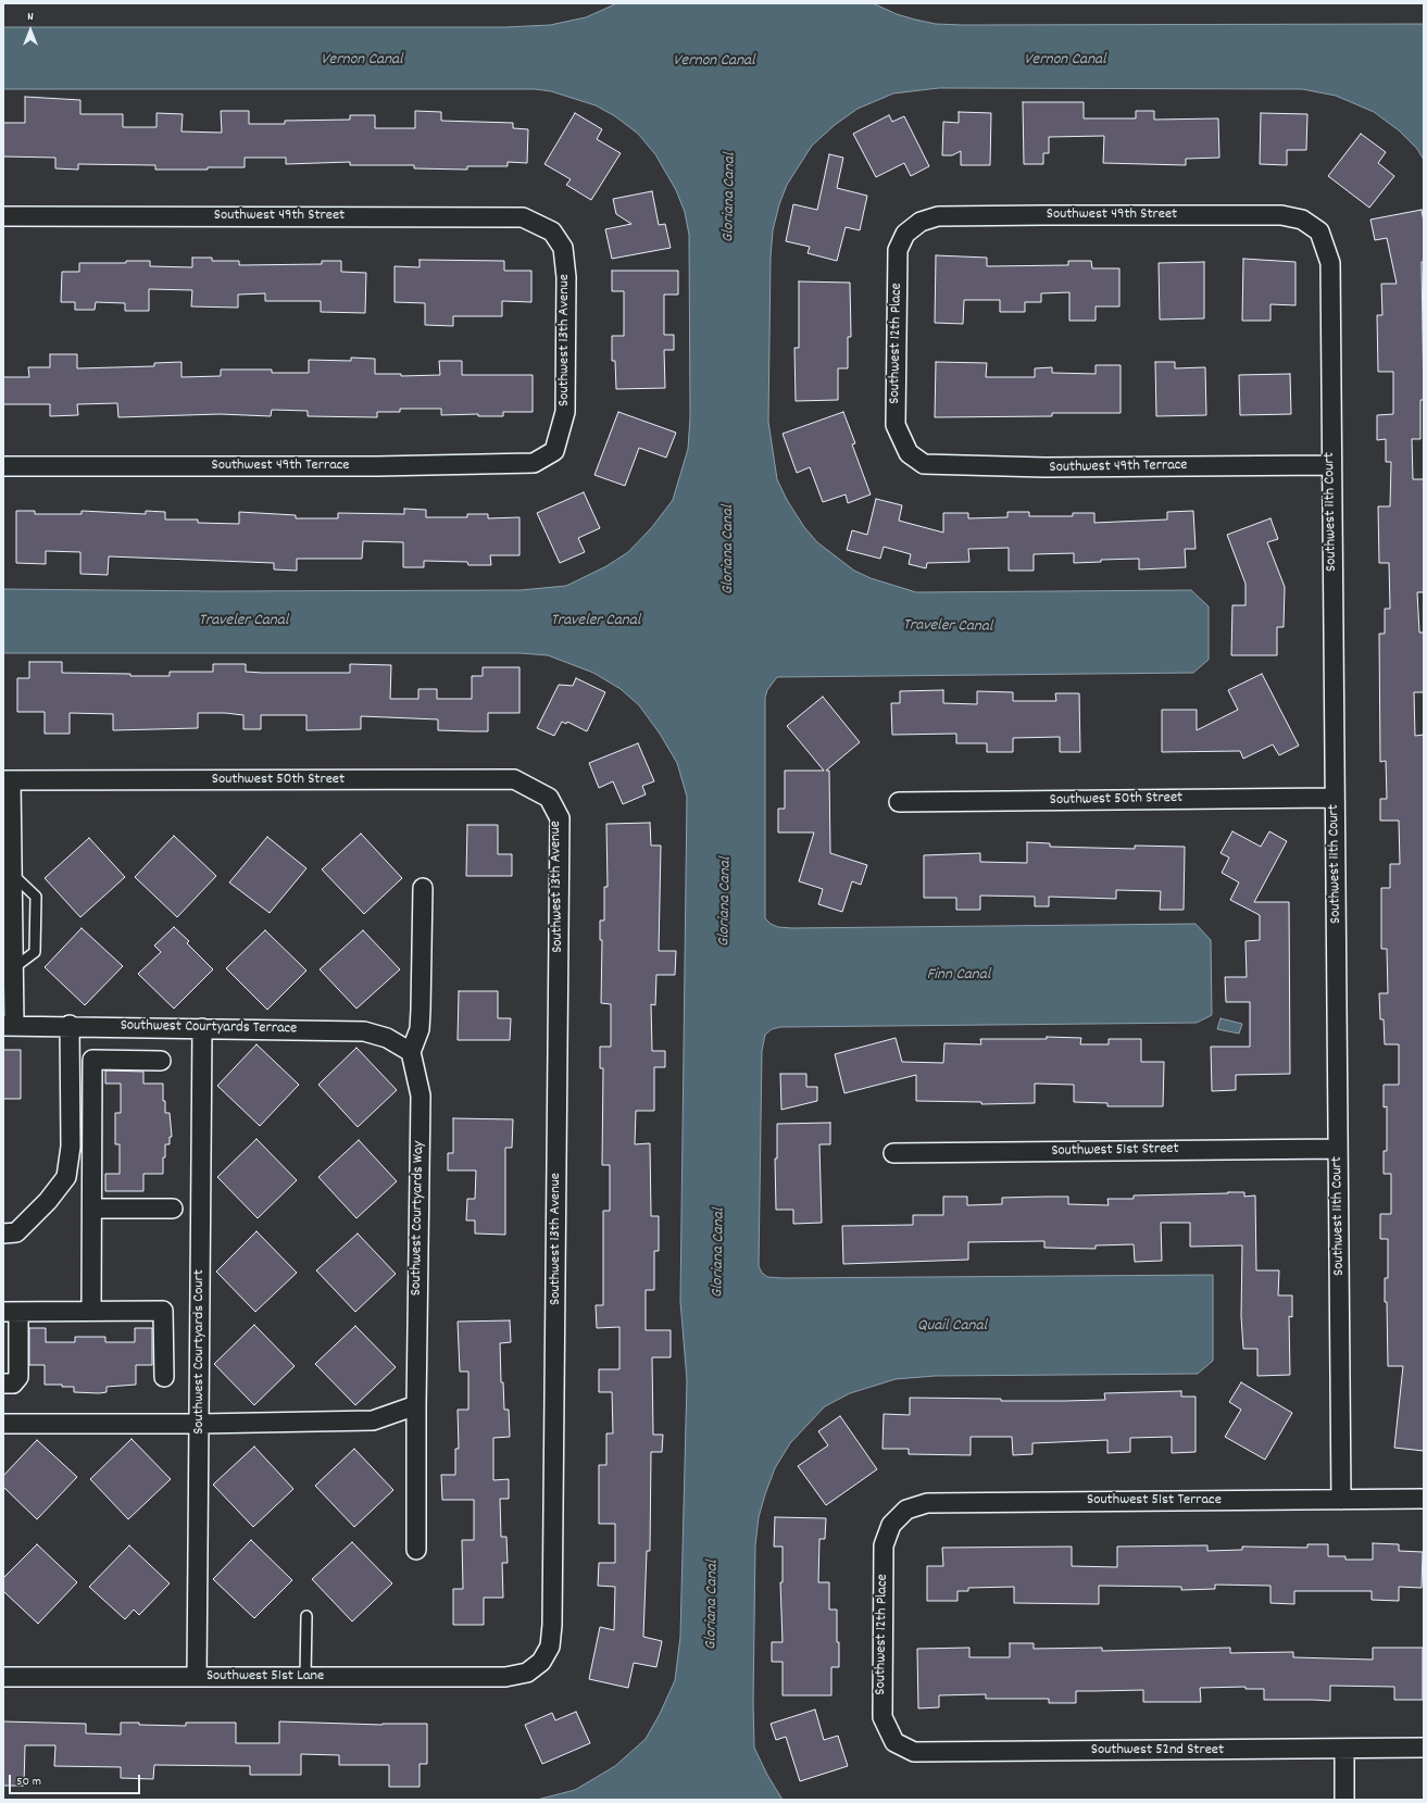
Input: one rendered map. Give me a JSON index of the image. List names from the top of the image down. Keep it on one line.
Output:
{"streets":{"street":["Southwest 49th Street","Southwest 13th Avenue","Southwest 12th Place","Southwest 49th Terrace","Southwest 11th Court","Southwest 50th Street","Southwest Courtyards Terrace","Southwest 51st Street","Southwest Courtyards Way","Southwest Courtyards Court","Southwest 51st Terrace","Southwest 51st Lane","Southwest 52nd Street"]},"crossings":[["Southwest 49th Street","Southwest 13th Avenue"],["Southwest 49th Street","Southwest 12th Place"],["Southwest 49th Street","Southwest 11th Court"],["Southwest 13th Avenue","Southwest 49th Terrace"],["Southwest 13th Avenue","Southwest 50th Street"],["Southwest 13th Avenue","Southwest 51st Lane"],["Southwest 12th Place","Southwest 49th Terrace"],["Southwest 12th Place","Southwest 51st Terrace"],["Southwest 12th Place","Southwest 52nd Street"],["Southwest 49th Terrace","Southwest 11th Court"],["Southwest 11th Court","Southwest 50th Street"],["Southwest 11th Court","Southwest 51st Street"],["Southwest 11th Court","Southwest 51st Terrace"],["Southwest Courtyards Terrace","Southwest Courtyards Way"],["Southwest Courtyards Terrace","Southwest Courtyards Court"],["Southwest Courtyards Court","Southwest 51st Lane"]],"water":["Vernon Canal","Gloriana Canal","Traveler Canal","Finn Canal","Quail Canal"],"scale_bar":"50 m","north":"top"}
